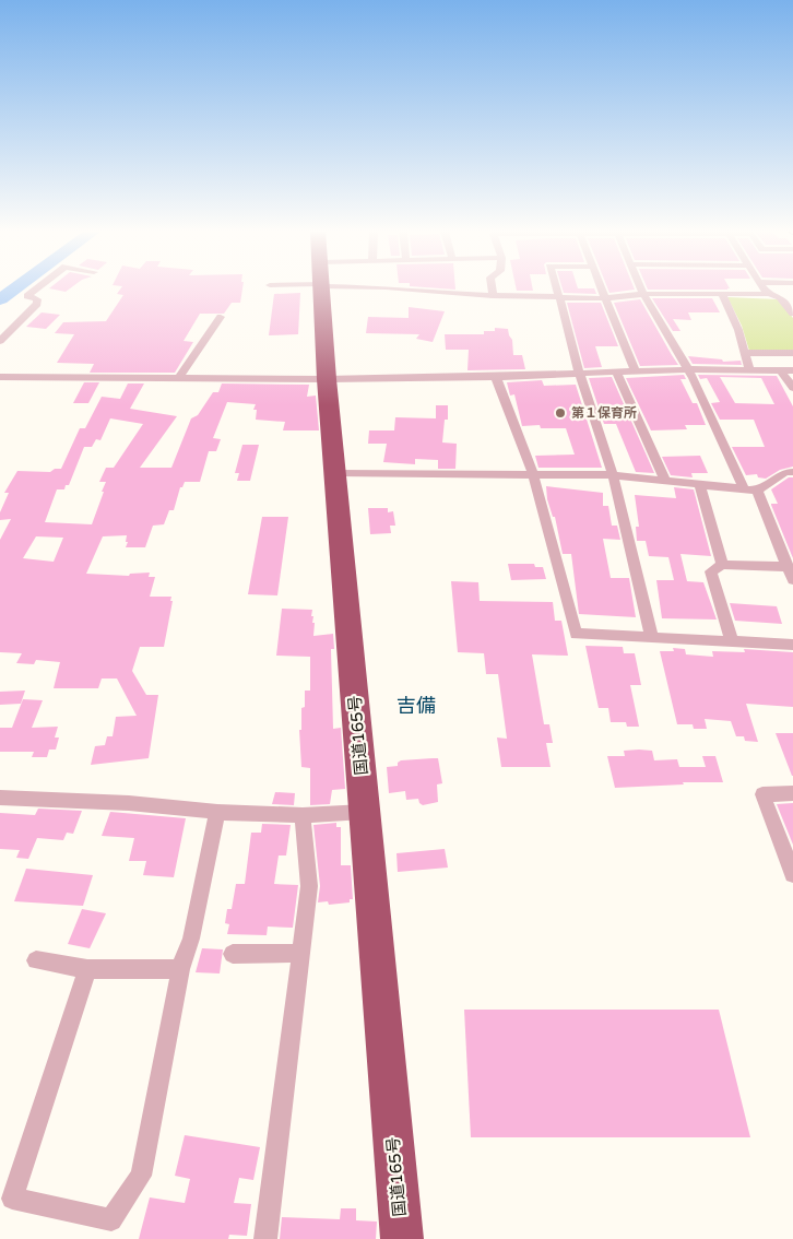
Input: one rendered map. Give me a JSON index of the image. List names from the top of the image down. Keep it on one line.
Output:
{"streets":{"highway":["国道165号"]},"districts":["吉備"],"places":["第１保育所"]}
